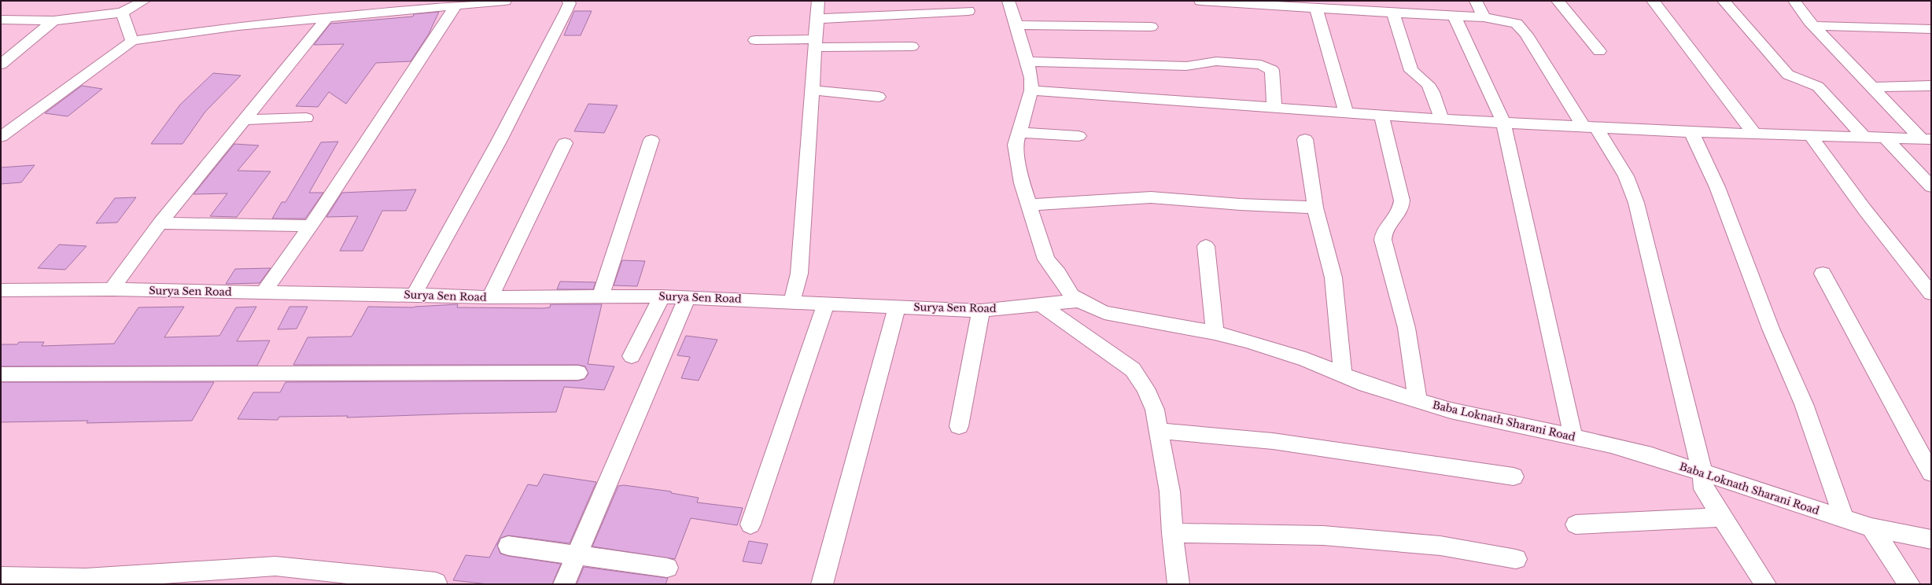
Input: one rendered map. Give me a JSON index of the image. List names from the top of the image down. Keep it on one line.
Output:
{"streets":{"street":["Surya Sen Road","Baba Loknath Sharani Road"]},"crossings":[["Surya Sen Road","Baba Loknath Sharani Road"]]}
